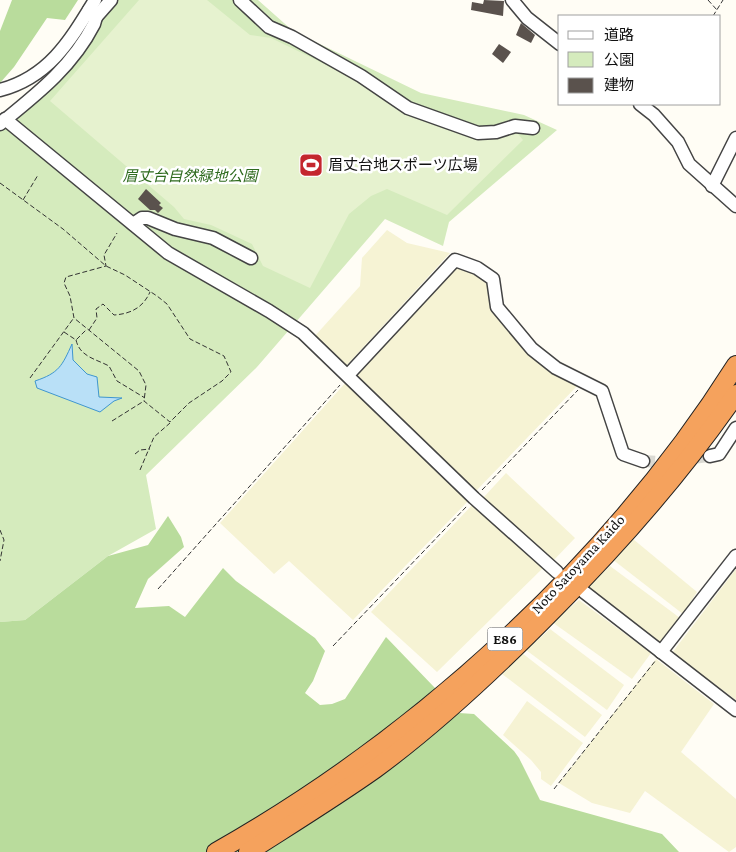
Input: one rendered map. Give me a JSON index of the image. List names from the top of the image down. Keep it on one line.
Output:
{"streets":{"highway":["Noto Satoyama Kaido","E86"]},"parks":["眉丈台自然緑地公園"],"places":{"sports":["眉丈台地スポーツ広場"]},"legend":["道路","公園","建物"]}
